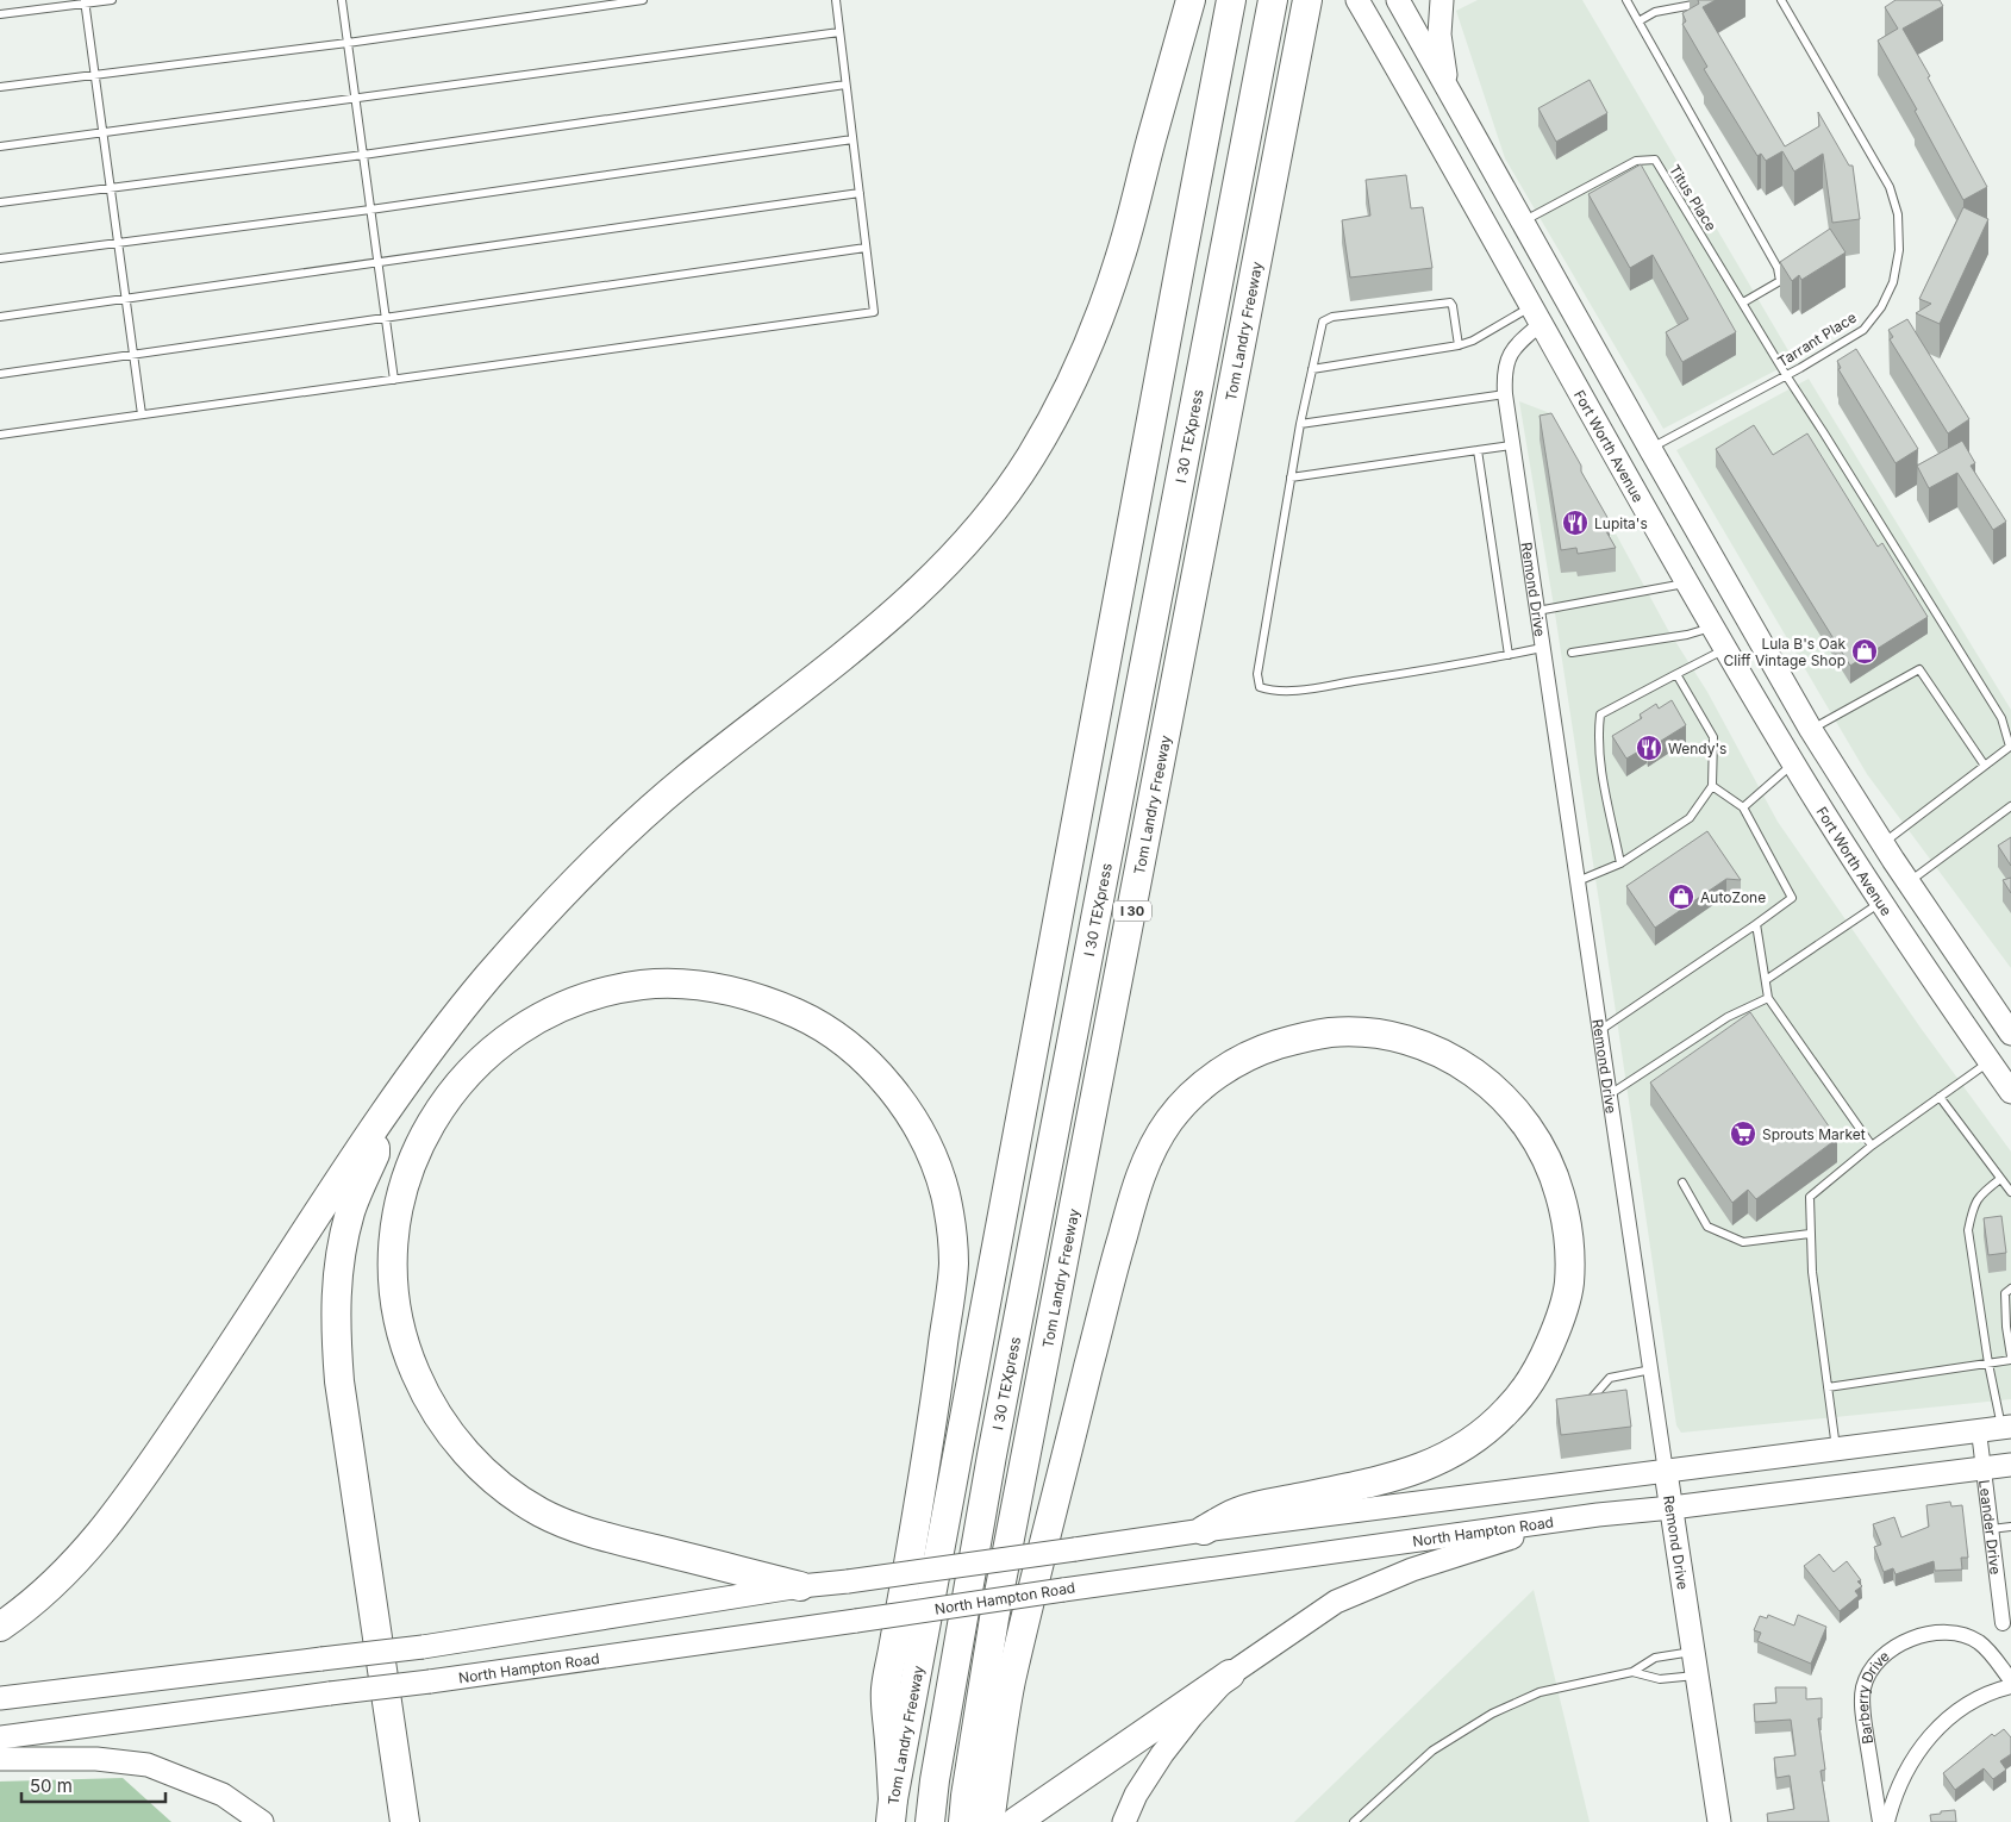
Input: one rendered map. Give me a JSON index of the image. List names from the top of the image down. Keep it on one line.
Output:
{"streets":{"highway":["Tom Landry Freeway","I 30 TEXpress","I 30"],"main road":["Fort Worth Avenue","Remond Drive","North Hampton Road"],"street":["Leander Drive","Barberry Drive"],"lane":["Titus Place","Tarrant Place"]},"crossings":[["Titus Place","Tarrant Place"],["Fort Worth Avenue","Remond Drive"],["Remond Drive","North Hampton Road"],["Leander Drive","North Hampton Road"]],"places":{"restaurant":["Lupita's","Wendy's"],"shop":["Lula B's Oak Cliff Vintage Shop","AutoZone"],"supermarket":["Sprouts Market"]},"scale_bar":"50 m"}
